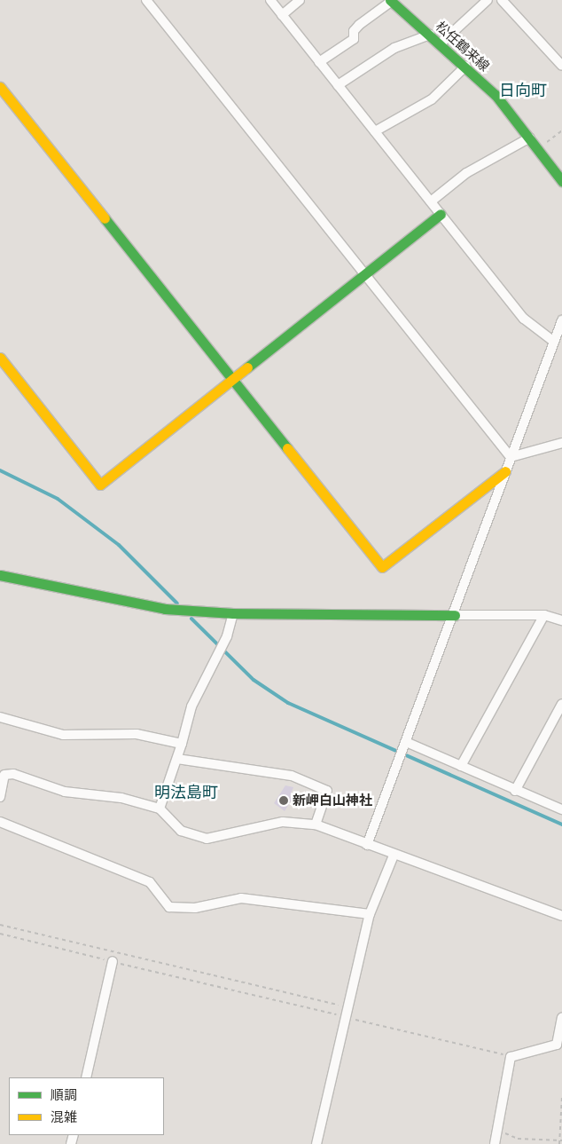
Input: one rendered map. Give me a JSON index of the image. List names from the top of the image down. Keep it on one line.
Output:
{"streets":{"street":["松任鶴来線"]},"districts":["日向町","明法島町"],"places":["新岬白山神社"],"legend":["順調","混雑"]}
